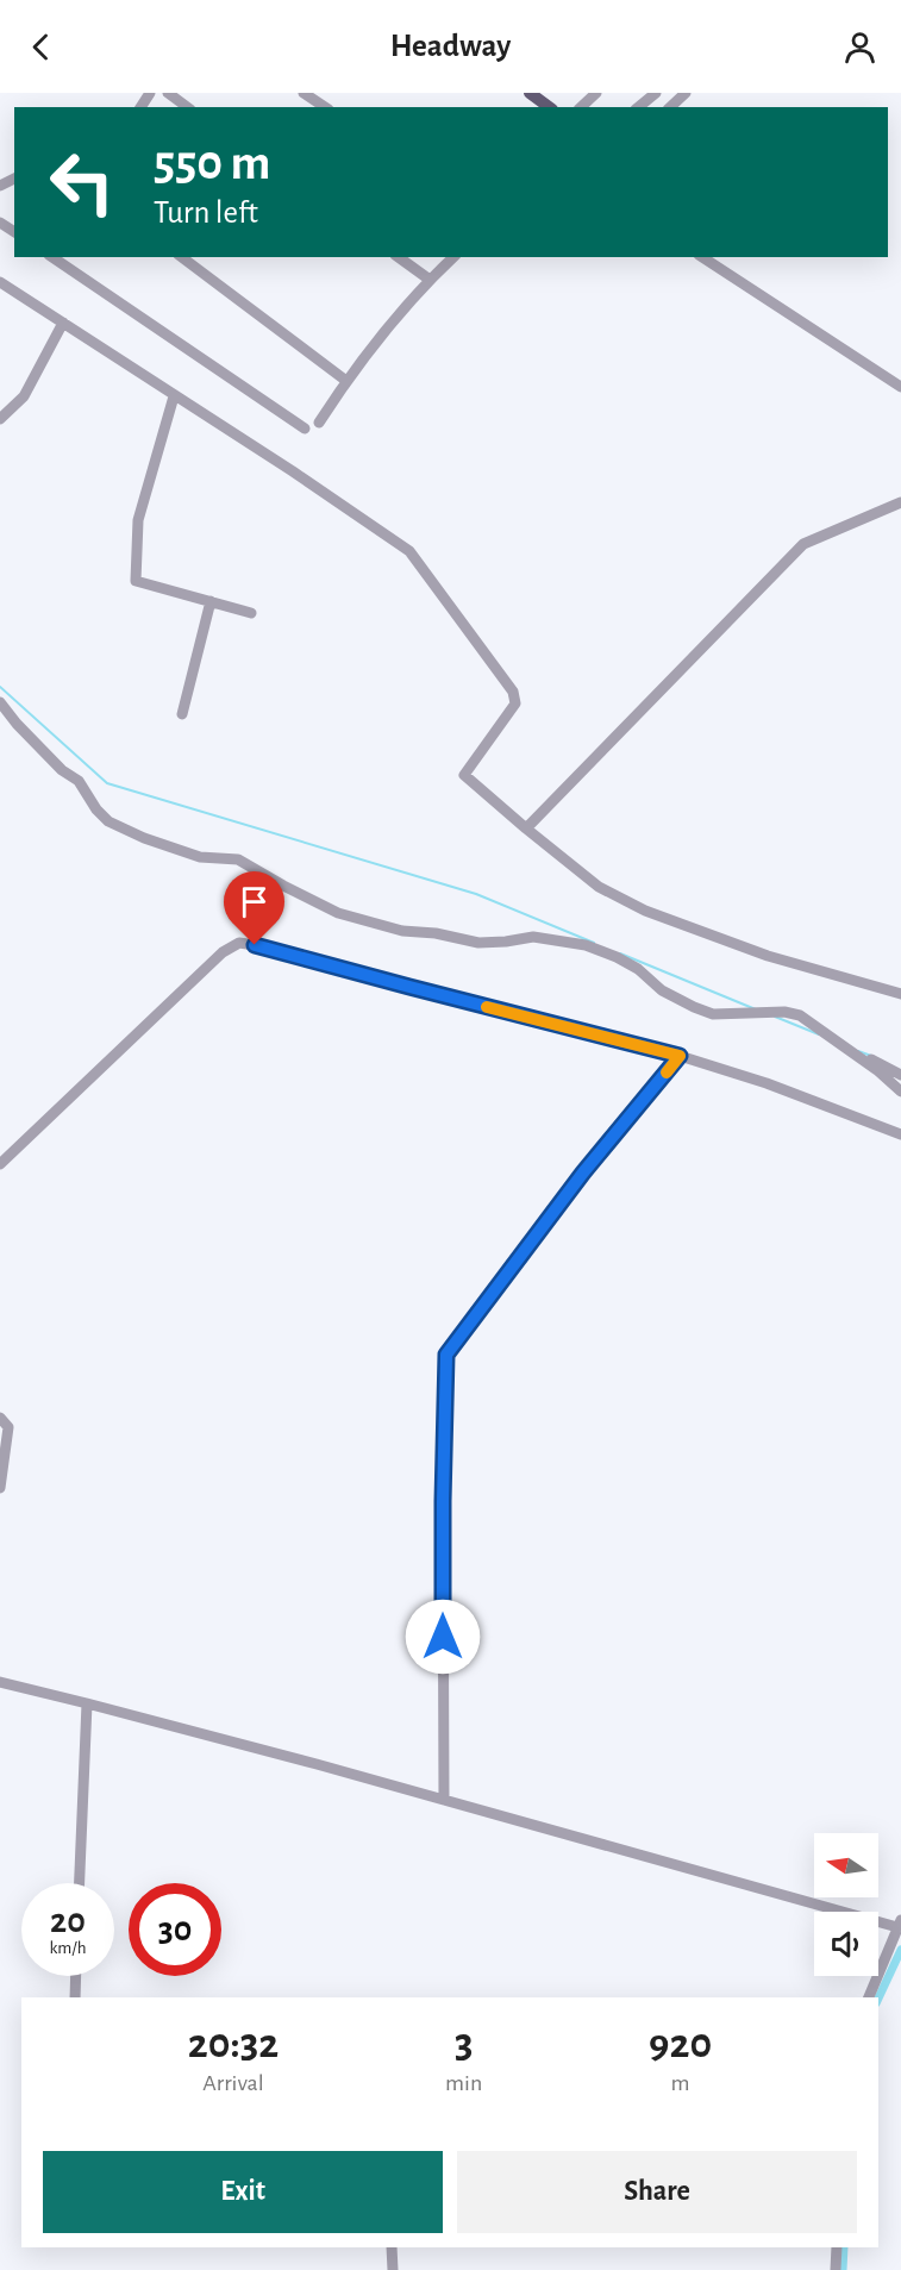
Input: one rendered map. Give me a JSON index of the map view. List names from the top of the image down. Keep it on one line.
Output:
{"north":"left","page":{"header":"Headway","turn":["550 m","Turn left"],"speed":"20 km/h","limit":"30","eta":["20:32","Arrival","3","min","920","m"],"buttons":["Exit","Share"]}}
